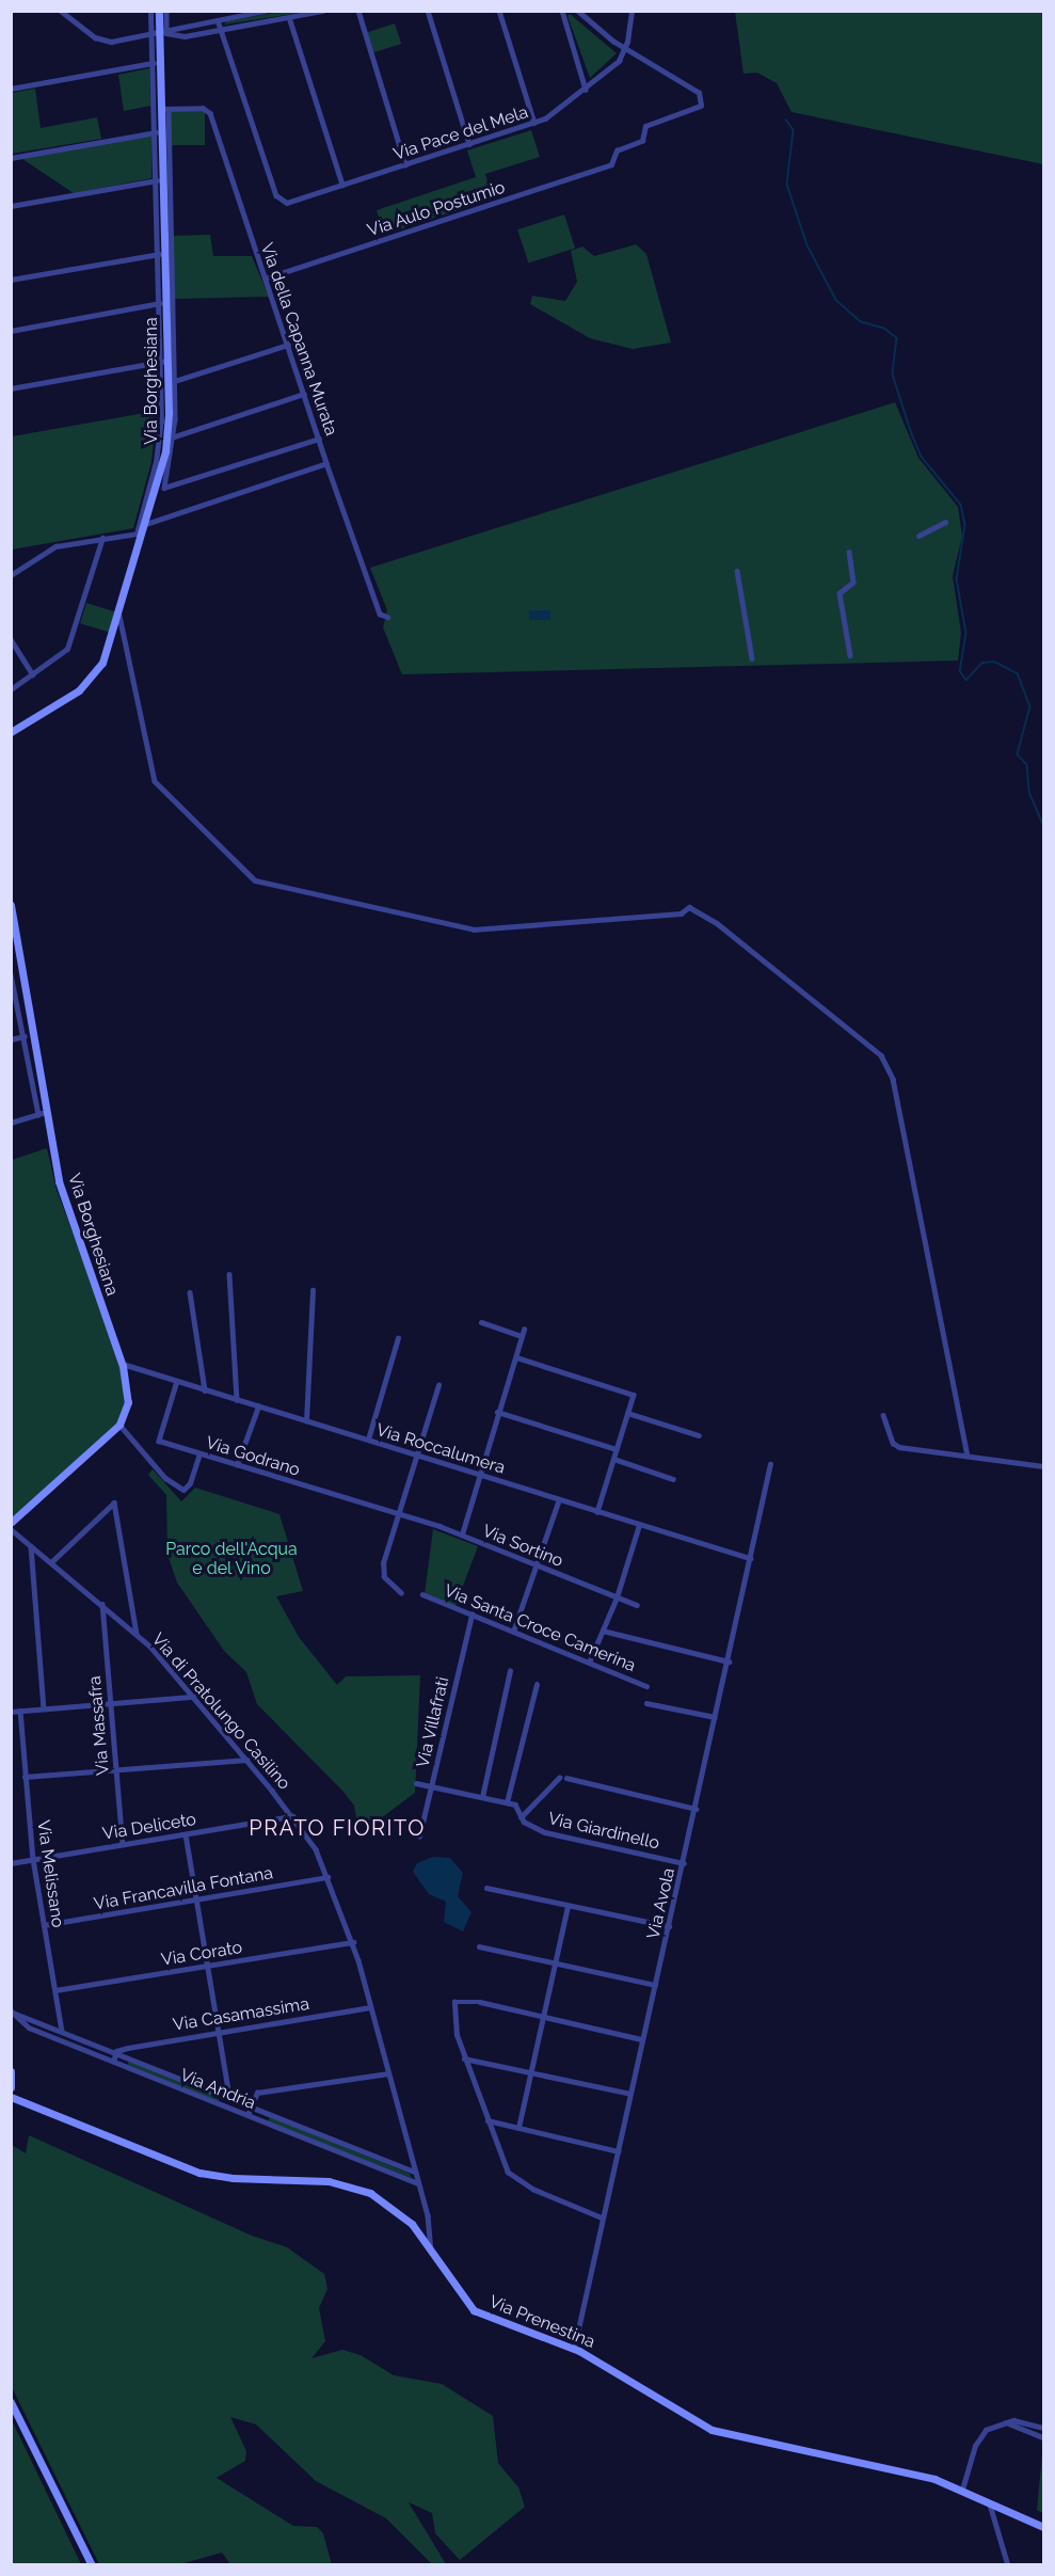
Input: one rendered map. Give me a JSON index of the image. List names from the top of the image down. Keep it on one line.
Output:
{"streets":{"street":["Via Pace del Mela","Via Aulo Postumio","Via della Capanna Murata","Via Borghesiana","Via Roccalumera","Via Godrano","Via Sortino","Via Santa Croce Camerina","Via di Pratolungo Casilino","Via Villafrati","Via Massafra","Via Deliceto","Via Giardinello","Via Melissano","Via Francavilla Fontana","Via Avola","Via Corato","Via Casamassima","Via Andria","Via Prenestina"]},"crossings":[["Via Pace del Mela","Via Aulo Postumio"],["Via Aulo Postumio","Via della Capanna Murata"],["Via della Capanna Murata","Via Borghesiana"],["Via Borghesiana","Via Roccalumera"],["Via Roccalumera","Via Godrano"],["Via Roccalumera","Via Avola"],["Via Godrano","Via Sortino"],["Via Santa Croce Camerina","Via Villafrati"],["Via di Pratolungo Casilino","Via Massafra"],["Via di Pratolungo Casilino","Via Deliceto"],["Via di Pratolungo Casilino","Via Francavilla Fontana"],["Via di Pratolungo Casilino","Via Corato"],["Via di Pratolungo Casilino","Via Casamassima"],["Via di Pratolungo Casilino","Via Andria"],["Via di Pratolungo Casilino","Via Prenestina"],["Via Massafra","Via Deliceto"],["Via Deliceto","Via Melissano"],["Via Giardinello","Via Avola"],["Via Melissano","Via Francavilla Fontana"],["Via Melissano","Via Corato"],["Via Melissano","Via Andria"],["Via Avola","Via Prenestina"],["Via Casamassima","Via Andria"]],"districts":["PRATO FIORITO"],"parks":["Parco dell'Acqua e del Vino"]}
